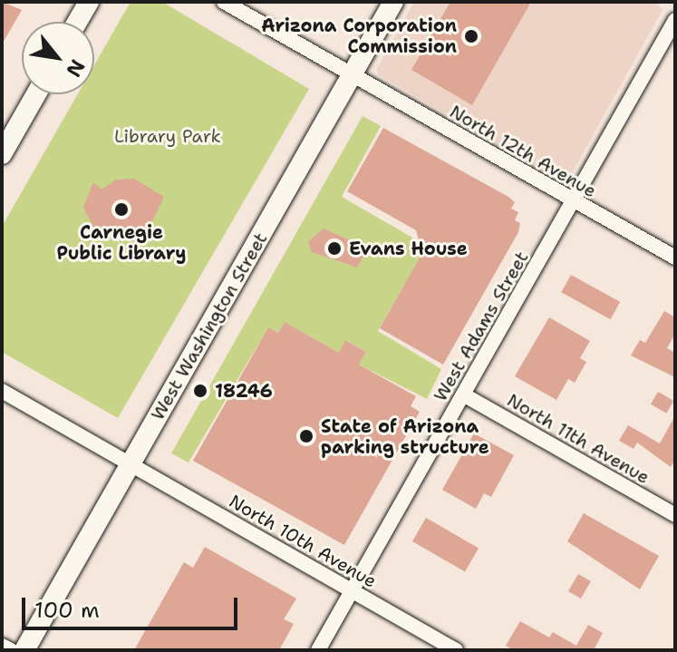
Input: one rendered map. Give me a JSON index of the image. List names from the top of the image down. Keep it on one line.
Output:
{"streets":{"main road":["West Washington Street"],"street":["North 12th Avenue","West Adams Street","North 11th Avenue","North 10th Avenue"]},"crossings":[["North 12th Avenue","West Washington Street"],["North 12th Avenue","West Adams Street"],["West Washington Street","North 10th Avenue"],["West Adams Street","North 11th Avenue"],["West Adams Street","North 10th Avenue"]],"parks":["Library Park"],"places":["Arizona Corporation Commission","Carnegie Public Library","Evans House","18246","State of Arizona parking structure"],"scale_bar":"100 m","north":"bottom right"}
